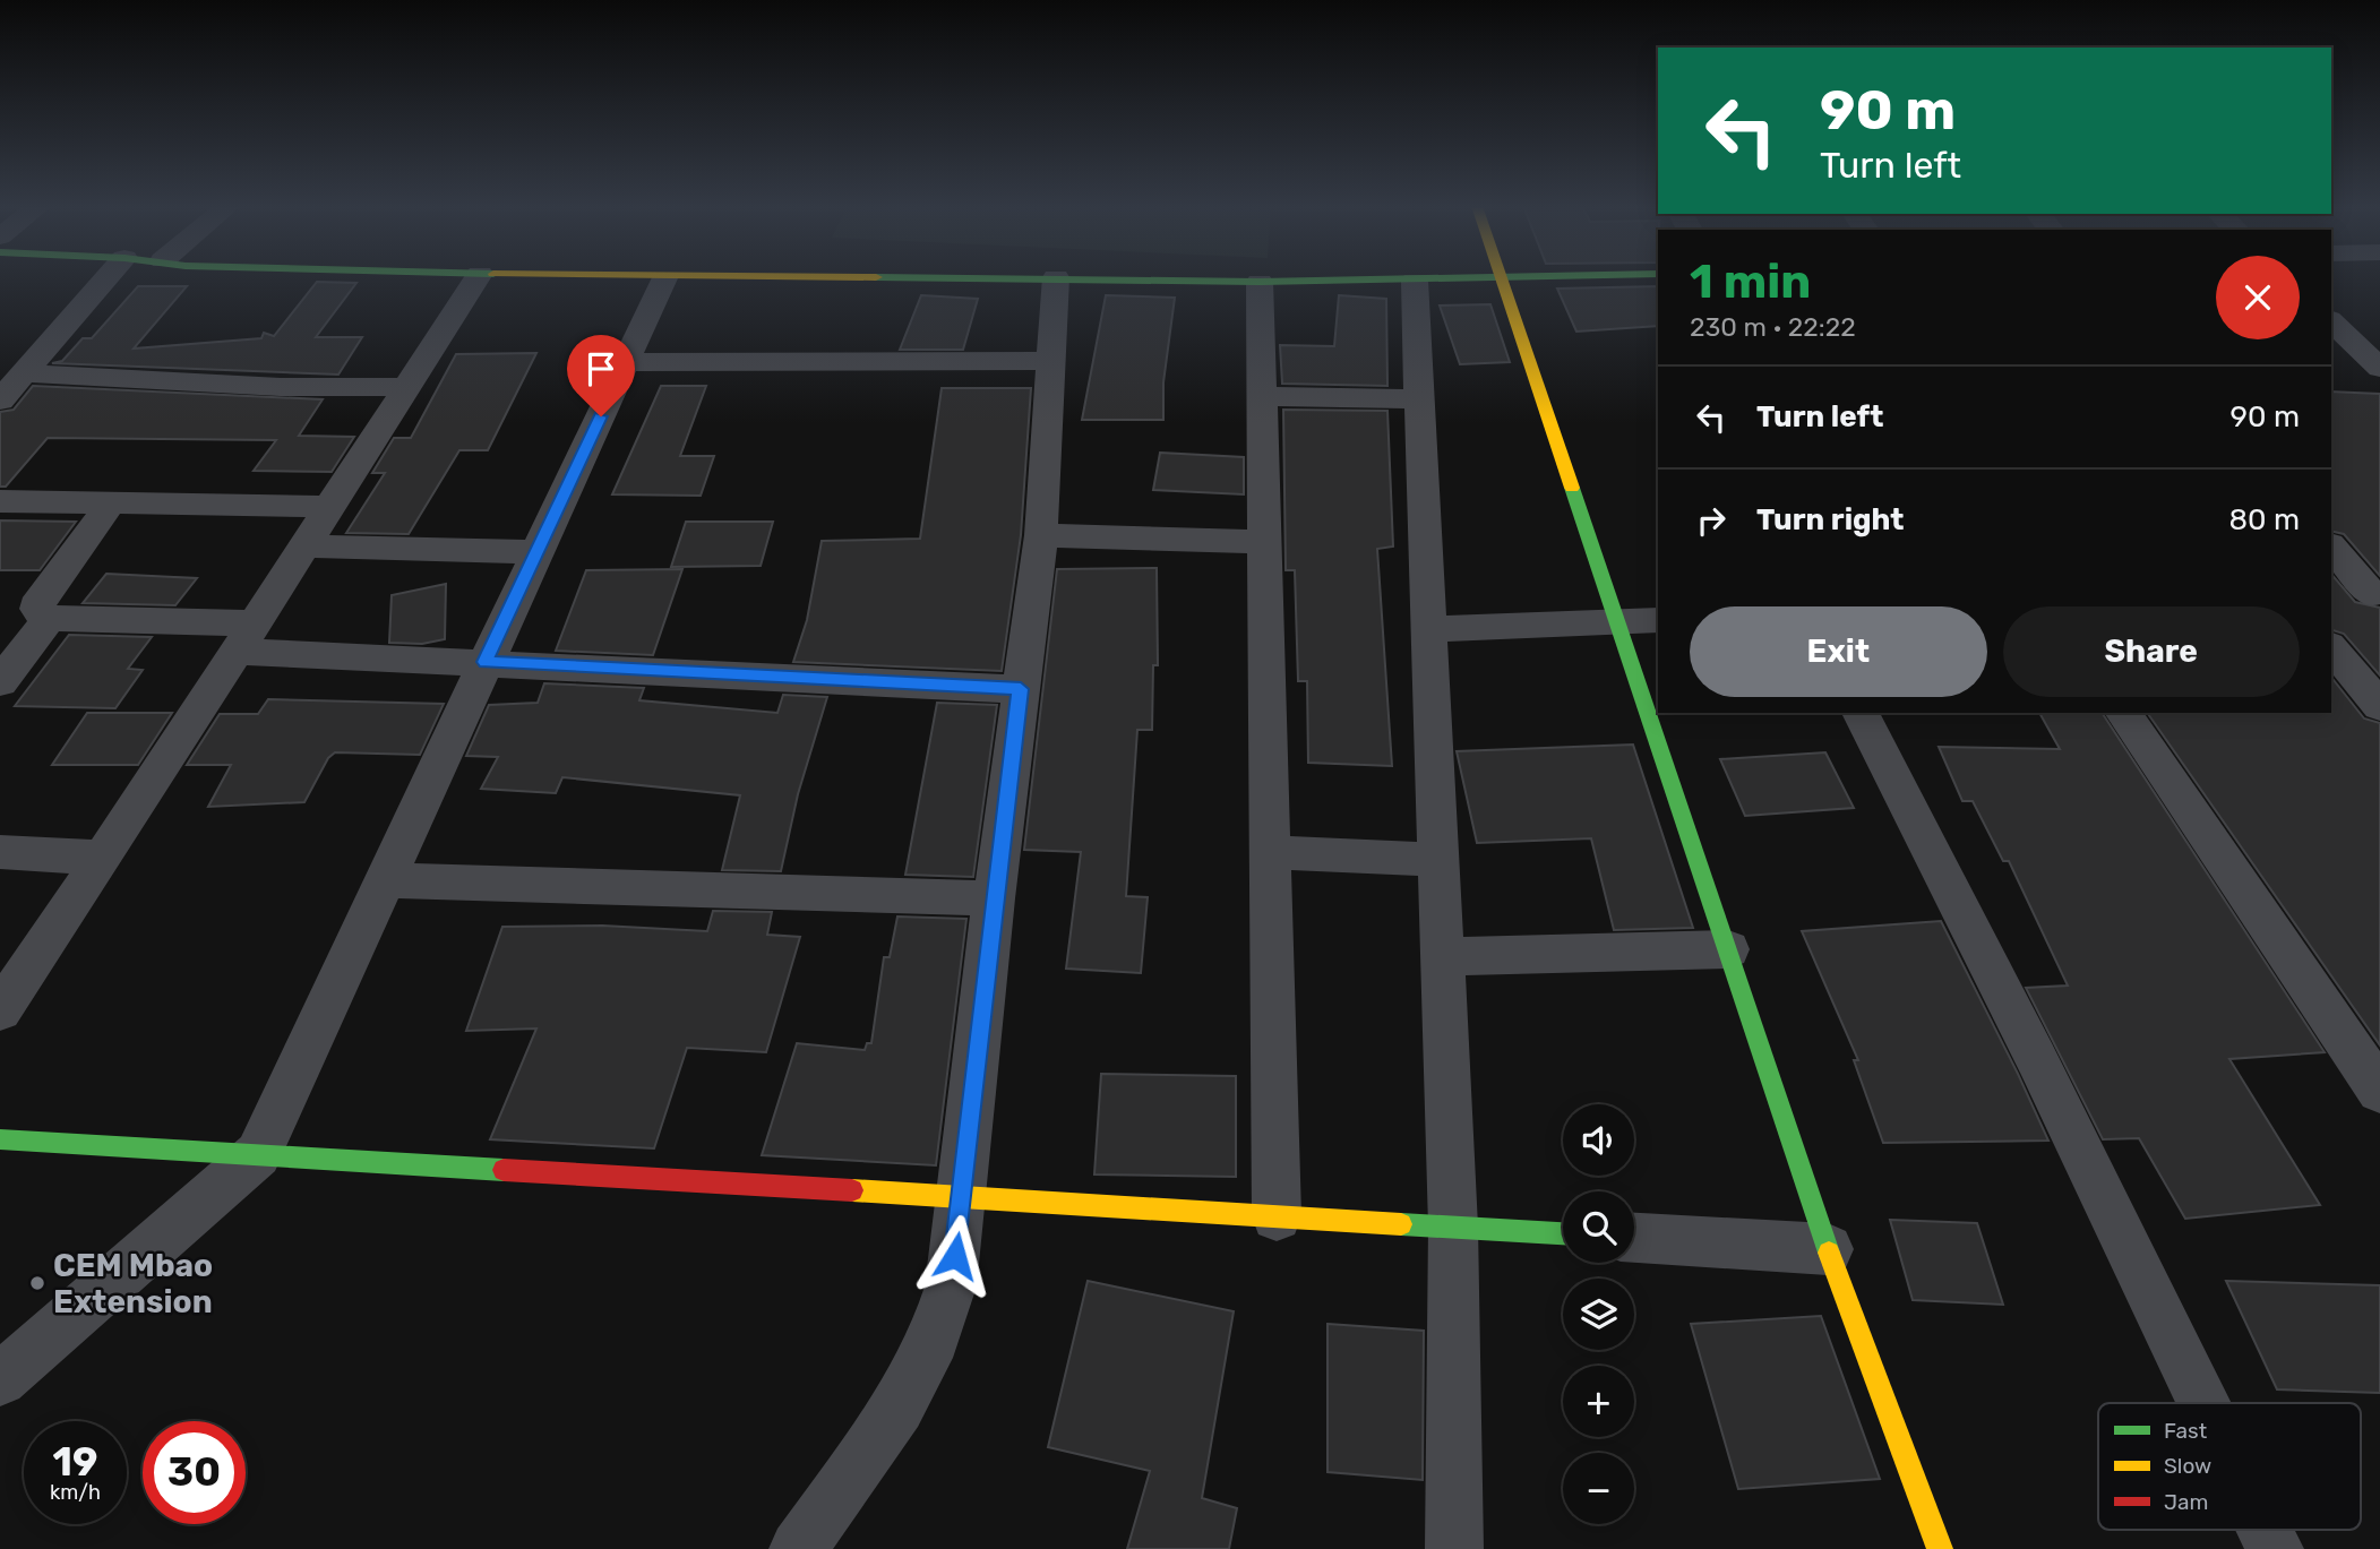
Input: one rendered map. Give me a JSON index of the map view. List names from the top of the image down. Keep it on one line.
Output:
{"places":["CEM Mbao Extension"],"legend":["Fast","Slow","Jam"],"page":{"turn":["90 m","Turn left"],"heading":["1 min","230 m · 22:22"],"list":[{"name":"Turn left","value":"90 m"},{"name":"Turn right","value":"80 m"}],"buttons":["Exit","Share"],"map_buttons":["+","−"],"speed":"19 km/h","limit":"30"}}
